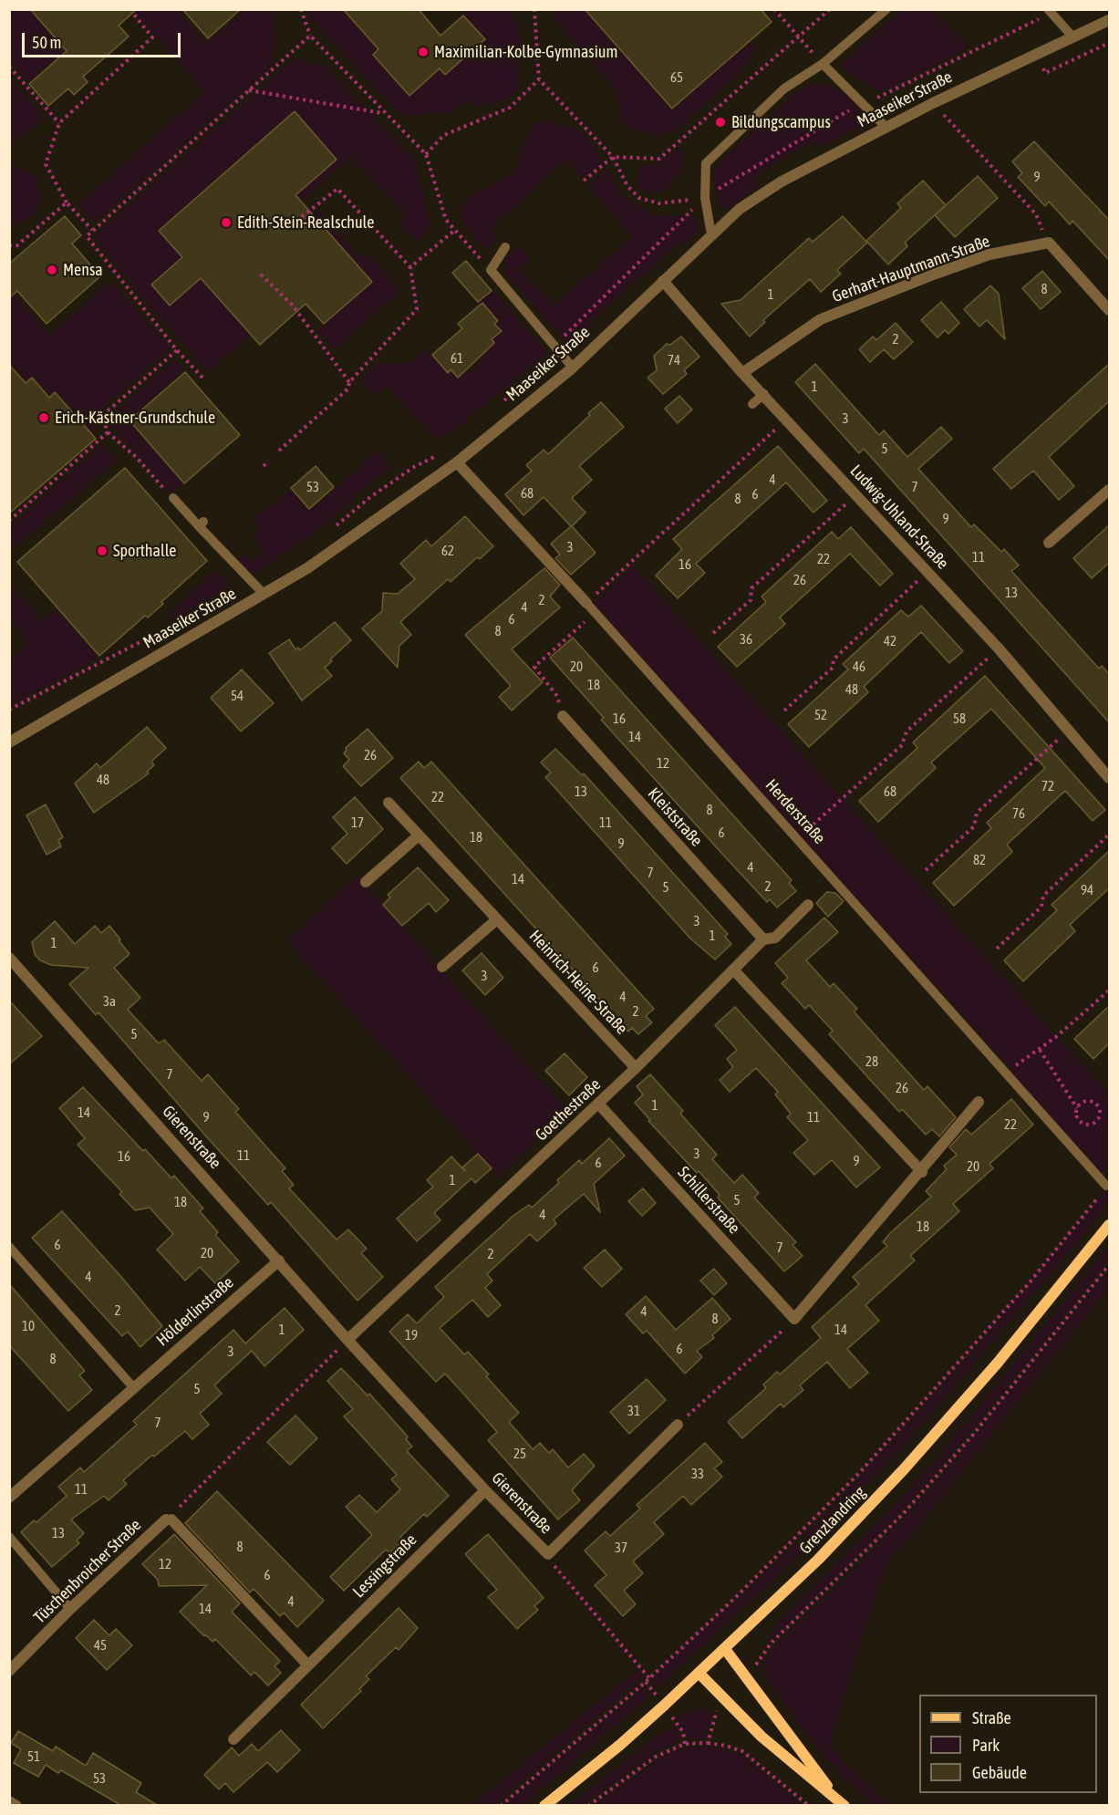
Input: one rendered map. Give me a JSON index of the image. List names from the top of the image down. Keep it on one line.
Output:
{"streets":{"main road":["Grenzlandring"],"street":["Maaseiker Straße","Gerhart-Hauptmann-Straße","Ludwig-Uhland-Straße","Herderstraße","Kleiststraße","Heinrich-Heine-Straße","Goethestraße","Gierenstraße","Schillerstraße","Hölderlinstraße","Lessingstraße","Tüschenbroicher Straße"]},"crossings":[["Maaseiker Straße","Ludwig-Uhland-Straße"],["Maaseiker Straße","Herderstraße"],["Gerhart-Hauptmann-Straße","Ludwig-Uhland-Straße"],["Kleiststraße","Goethestraße"],["Heinrich-Heine-Straße","Goethestraße"],["Goethestraße","Gierenstraße"],["Goethestraße","Schillerstraße"],["Gierenstraße","Hölderlinstraße"],["Gierenstraße","Lessingstraße"]],"places":["Maximilian-Kolbe-Gymnasium","Bildungscampus","Edith-Stein-Realschule","Mensa","Erich-Kästner-Grundschule","Sporthalle"],"house_numbers":["65","9","8","1","2","61","74","1","3","5","4","53","7","68","6","8","9","3","62","11","22","16","26","13","2","4","6","8","36","42","20","46","18","48","54","52","16","58","14","26","12","48","72","13","68","22","8","76","17","11","6","18","9","82","4","7","14","2","5","94","3","1","1","6","3","4","3a","2","5","28","7","26","1","14","9","11","22","3","11","16","9","6","20","1","5","18","4","18","6","7","20","2","4","2","4","8","10","1","14","19","6","3","8","5","31","7","25","33","11","13","8","37","12","6","4","14","45","51","53"],"legend":["Straße","Park","Gebäude"],"scale_bar":"50 m"}
